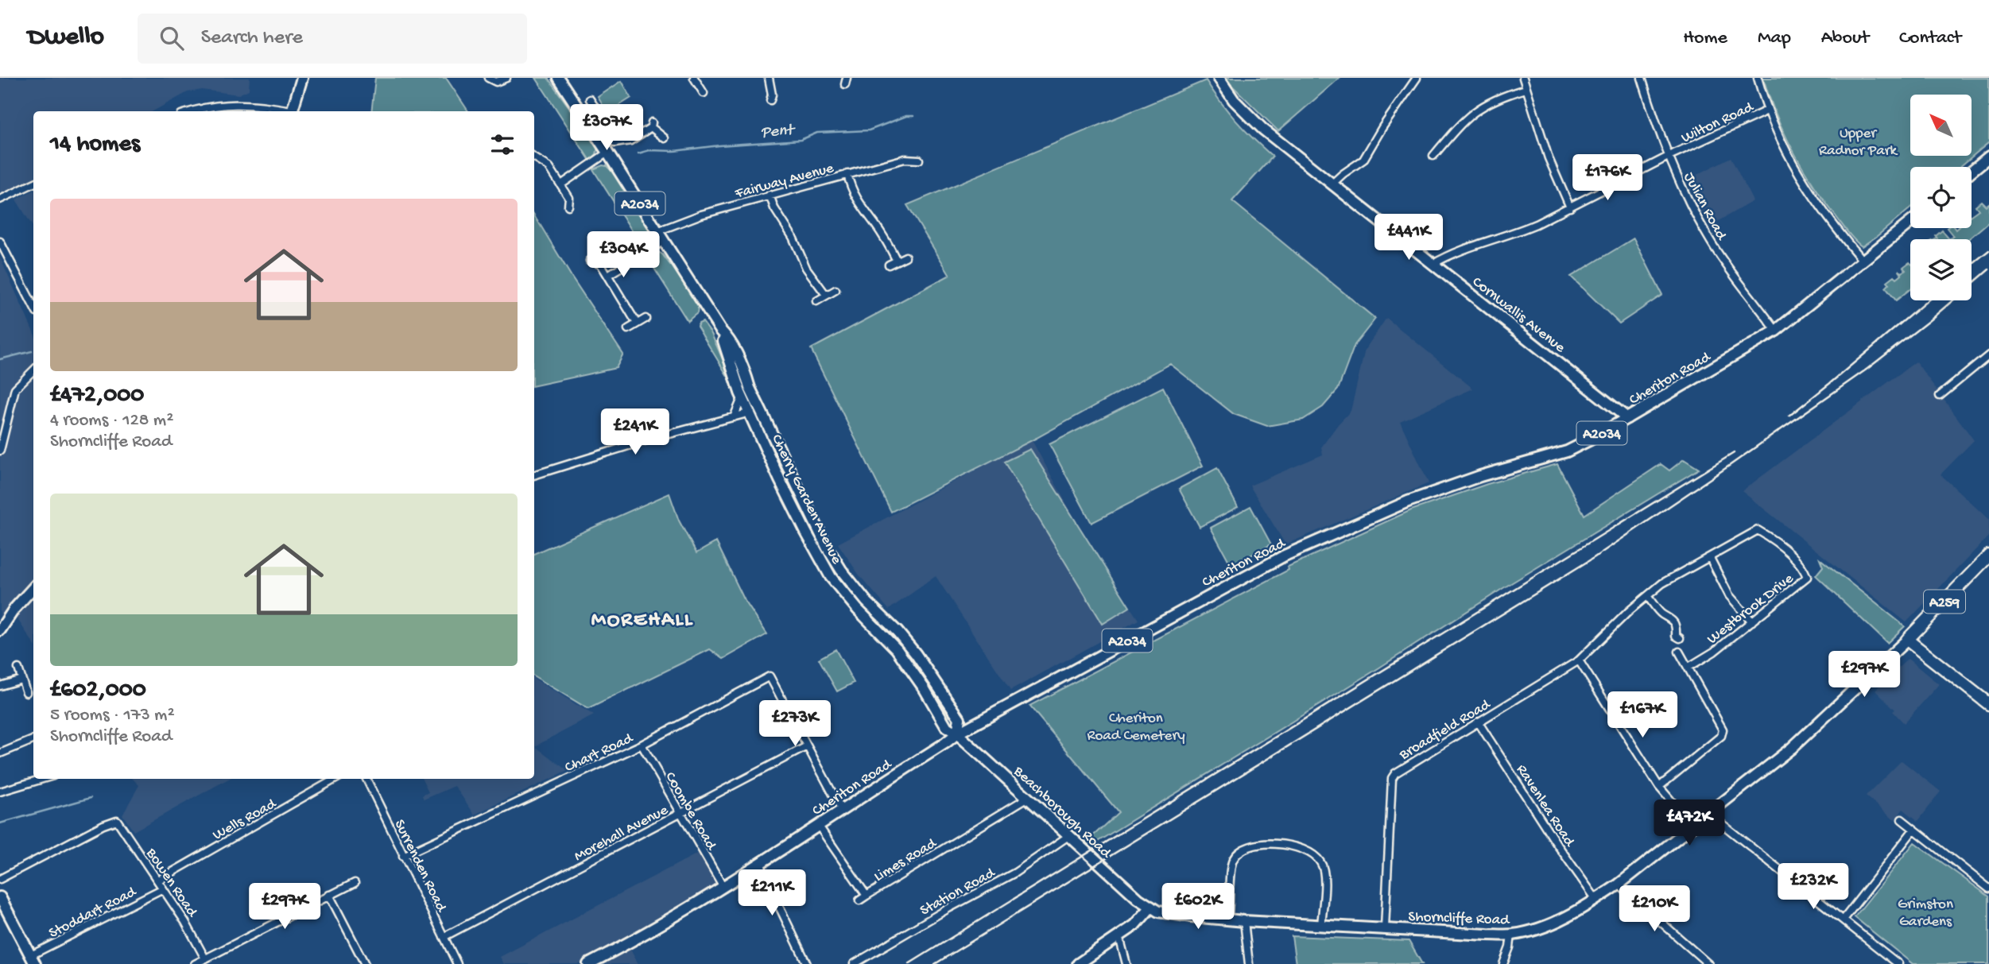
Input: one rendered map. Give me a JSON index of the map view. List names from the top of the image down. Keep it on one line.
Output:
{"streets":{"highway":["A259","Shorncliffe Road"],"main road":["A2034","Cornwallis Avenue","Cheriton Road","Cherry Garden Avenue","Beachborough Road"],"street":["Wilton Road","Fairway Avenue","Julian Road","Westbrook Drive","Broadfield Road","Chart Road","Ravenlea Road","Coombe Road","Wells Road","Morehall Avenue","Limes Road","Surrenden Road","Bowen Road","Station Road","Stoddart Road"]},"crossings":[["Wilton Road","Julian Road"],["Wilton Road","Cornwallis Avenue"],["Fairway Avenue","Cherry Garden Avenue"],["Julian Road","Cheriton Road"],["Cornwallis Avenue","Cheriton Road"],["Cheriton Road","Cherry Garden Avenue"],["Cheriton Road","Coombe Road"],["Cheriton Road","Beachborough Road"],["Cheriton Road","Limes Road"],["Cherry Garden Avenue","Beachborough Road"],["Westbrook Drive","Broadfield Road"],["Broadfield Road","Ravenlea Road"],["Broadfield Road","Shorncliffe Road"],["Chart Road","Coombe Road"],["Chart Road","Morehall Avenue"],["Chart Road","Surrenden Road"],["Ravenlea Road","Shorncliffe Road"],["Coombe Road","Morehall Avenue"],["Beachborough Road","Limes Road"],["Beachborough Road","Station Road"],["Beachborough Road","Shorncliffe Road"],["Wells Road","Bowen Road"],["Morehall Avenue","Surrenden Road"],["Bowen Road","Stoddart Road"]],"districts":["MOREHALL"],"water":["Pent"],"parks":["Upper Radnor Park","Cheriton Road Cemetery","Grimston Gardens"],"north":"top left","page":{"header":"Dwello","search":"Search here","nav":["Home","Map","About","Contact"],"price":["£307K","£176K","£441K","£304K","£241K","£297K","£167K","£273K","£472K","£232K","£211K","£297K","£602K","£210K"],"heading":"14 homes","list":[{"name":"£472,000","note":"4 rooms · 128 m² · Shorncliffe Road"},{"name":"£602,000","note":"5 rooms · 173 m² · Shorncliffe Road"}]}}
